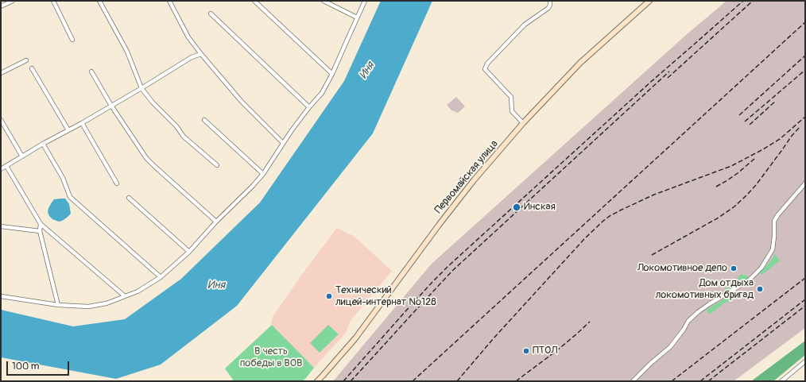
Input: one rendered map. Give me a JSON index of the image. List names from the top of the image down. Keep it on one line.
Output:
{"streets":{"main road":["Первомайская улица"]},"water":["Иня"],"parks":["В честь победы в ВОВ"],"places":["Инская","Локомотивное депо","Дом отдыха локомотивных бригад","Технический лицей-интернат №128","ПТОЛ"],"scale_bar":"100 m"}
